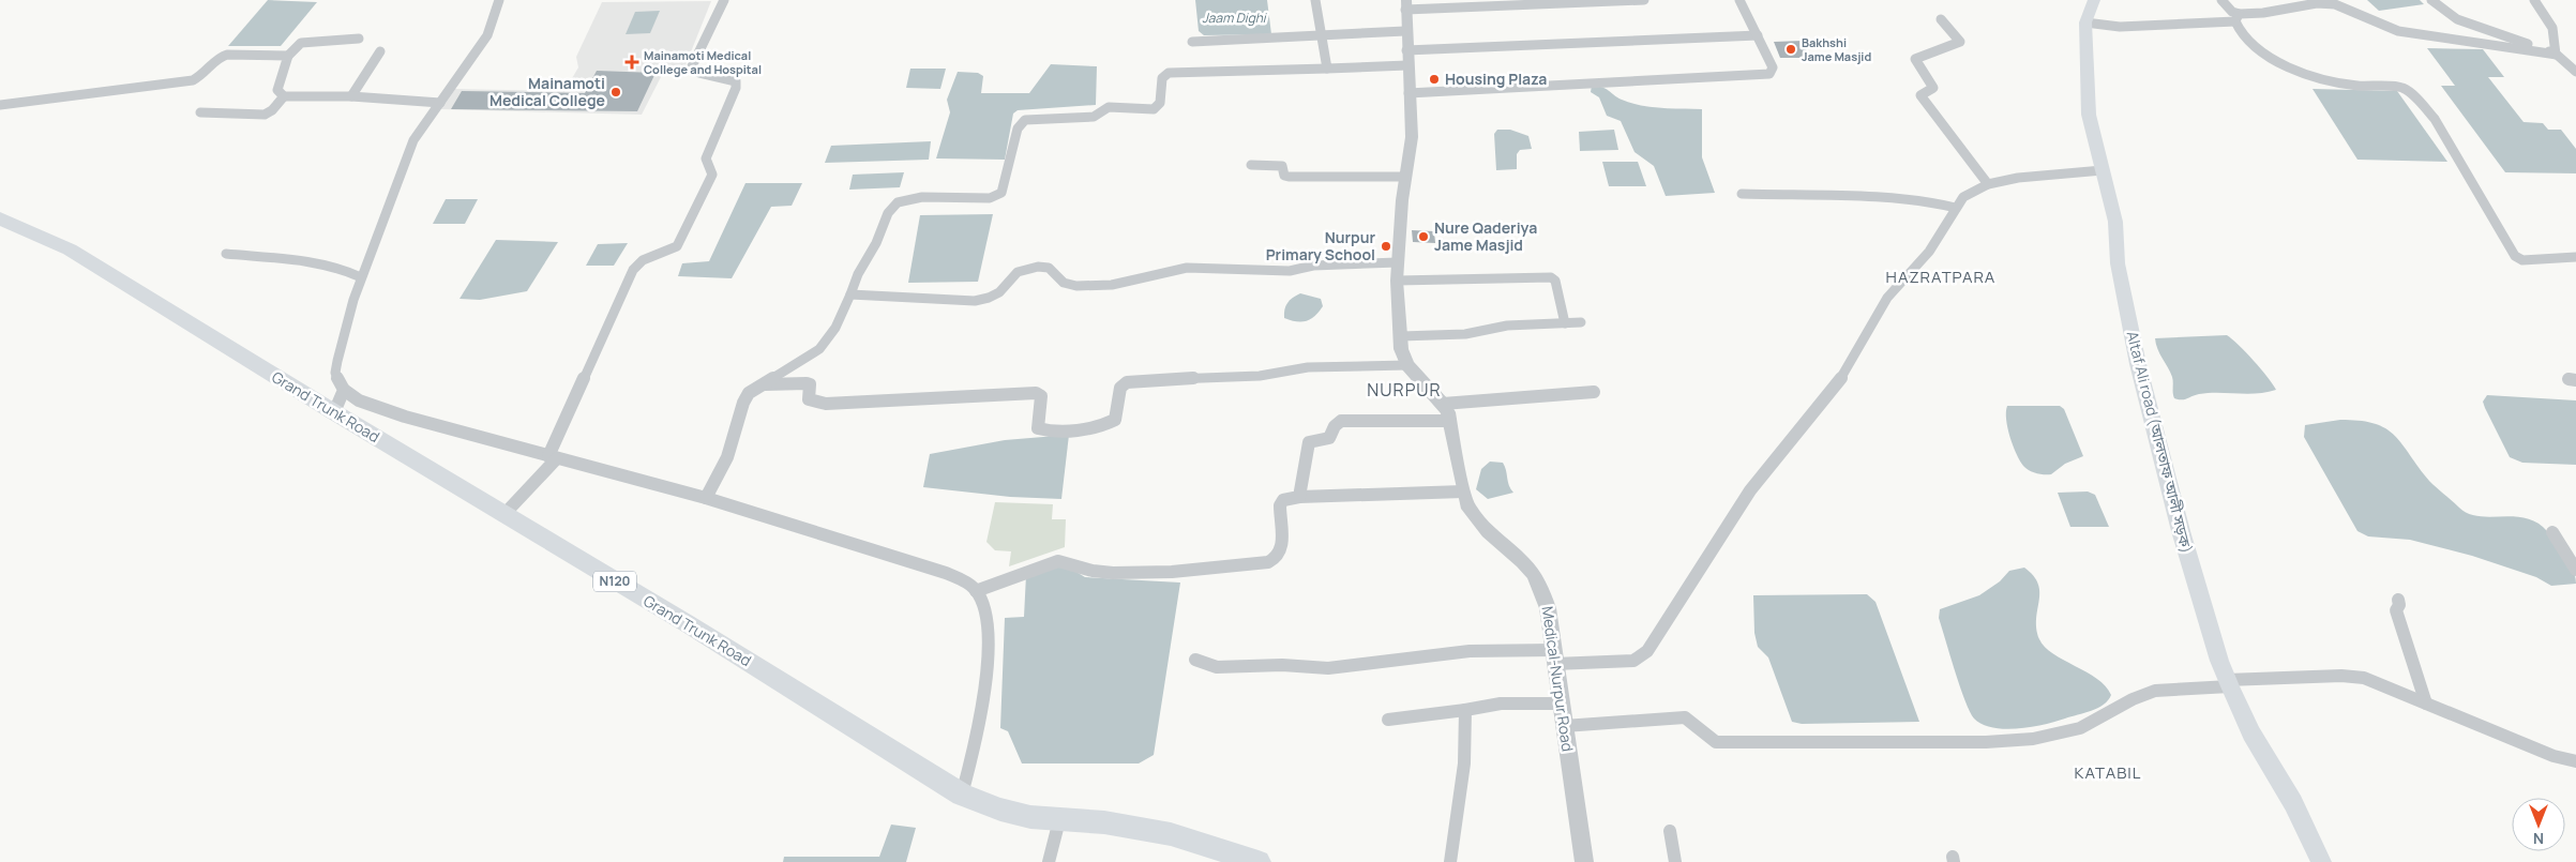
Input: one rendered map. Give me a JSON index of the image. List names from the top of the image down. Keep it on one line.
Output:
{"streets":{"highway":["Grand Trunk Road","N120"],"main road":["Altaf Ali road (আলতাফ আলী সড়ক)"],"street":["Medical-Nurpur Road"]},"districts":["HAZRATPARA","NURPUR","KATABIL"],"water":["Jaam Dighi"],"places":{"other":["Bakhshi Jame Masjid","Housing Plaza","Mainamoti Medical College","Nure Qaderiya Jame Masjid","Nurpur Primary School"],"health":["Mainamoti Medical College and Hospital"]},"north":"bottom"}
